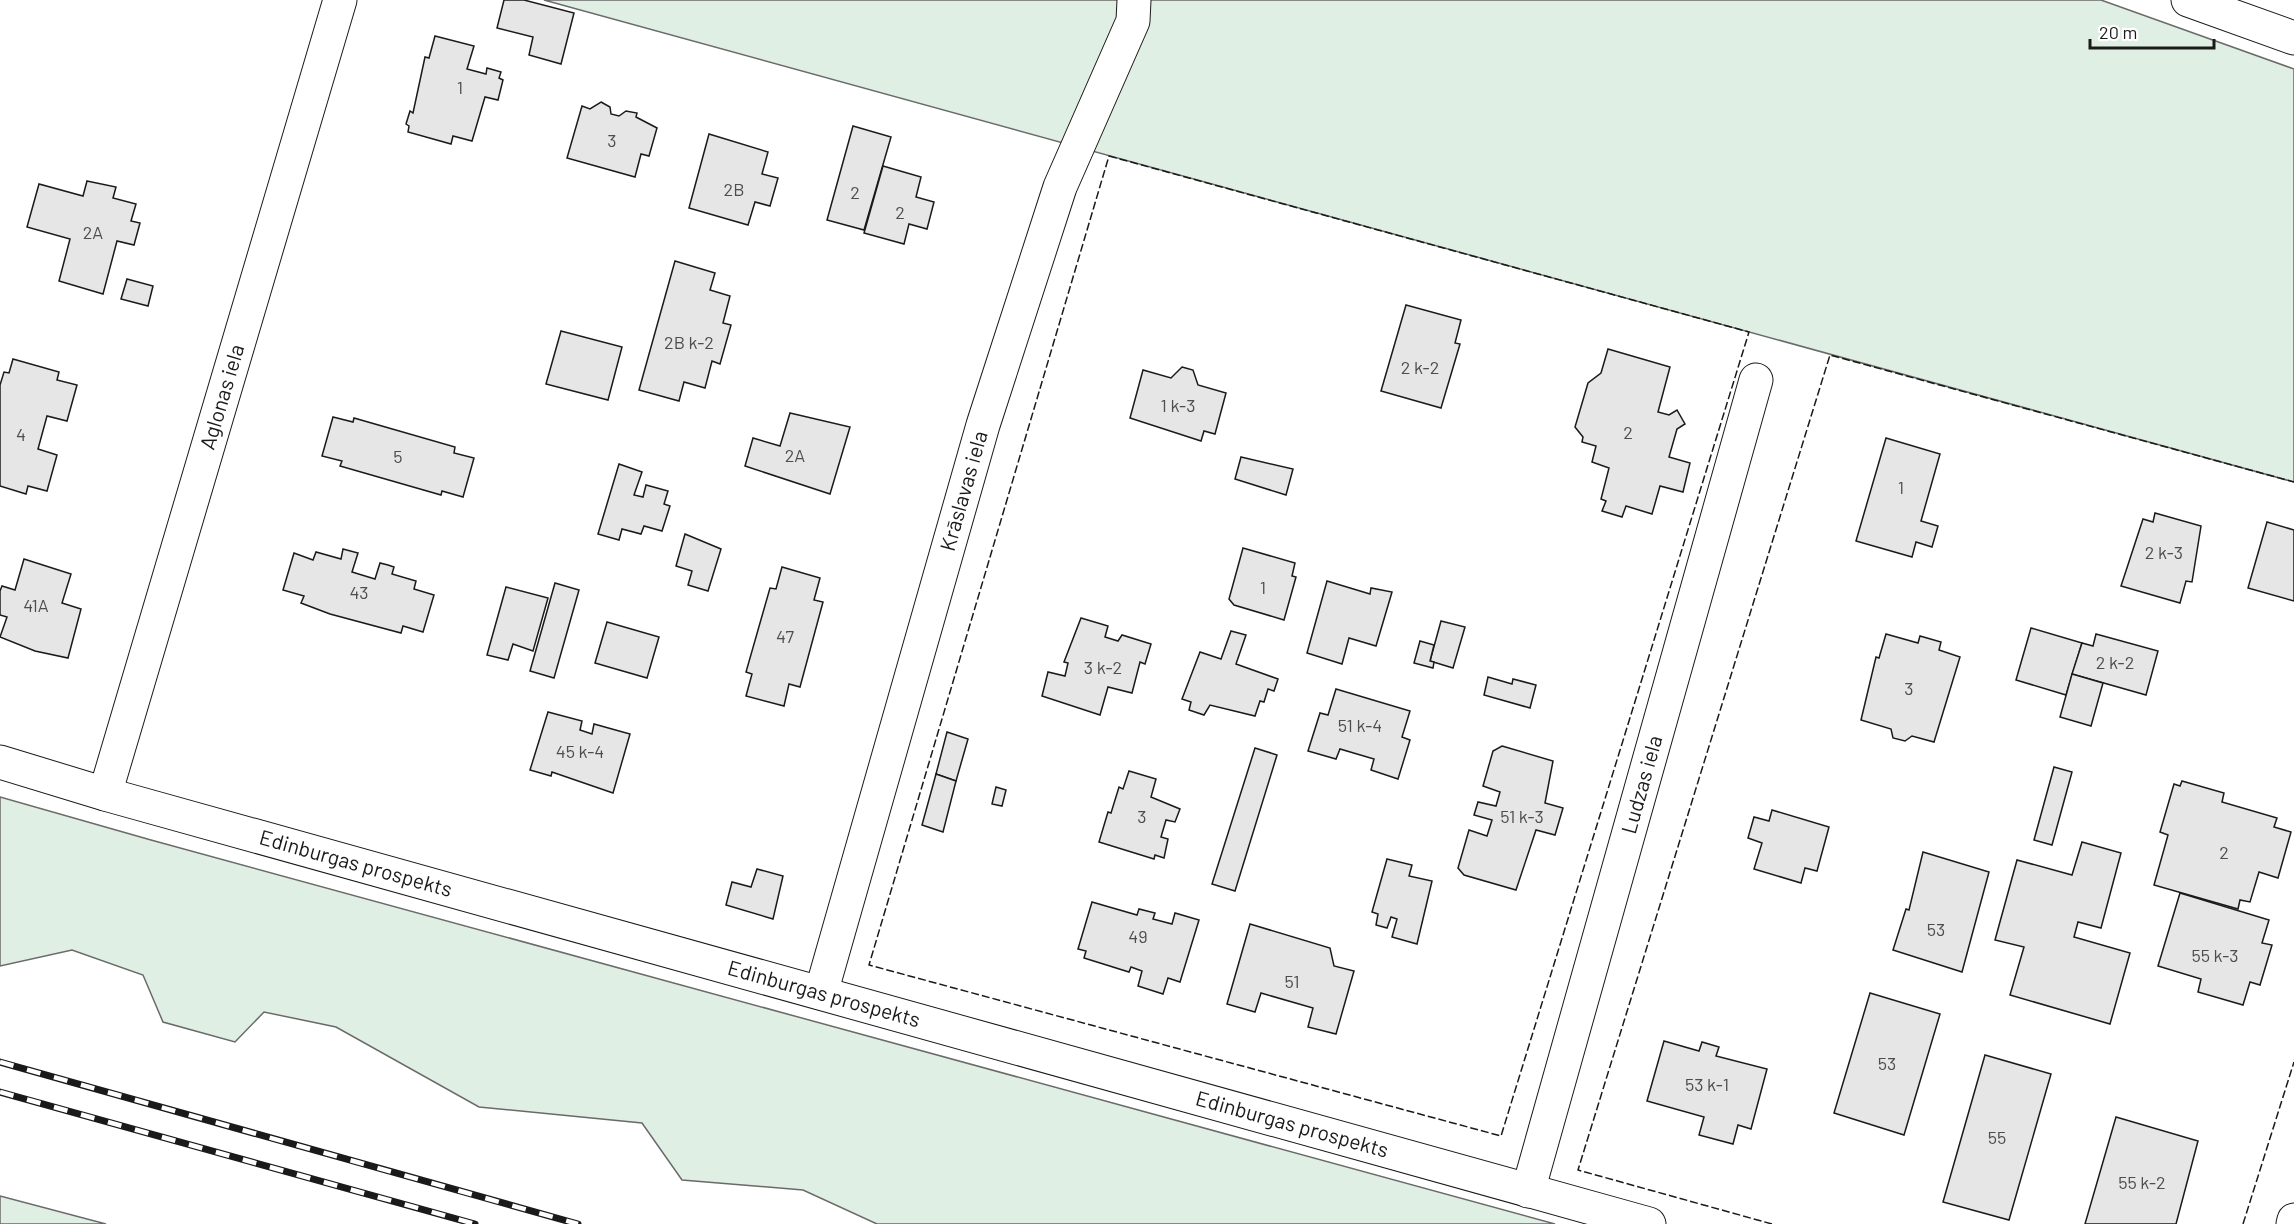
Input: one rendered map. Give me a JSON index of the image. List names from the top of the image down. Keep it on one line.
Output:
{"streets":{"street":["Aglonas iela","Krāslavas iela","Ludzas iela","Edinburgas prospekts"]},"crossings":[["Aglonas iela","Edinburgas prospekts"],["Krāslavas iela","Edinburgas prospekts"],["Ludzas iela","Edinburgas prospekts"]],"house_numbers":["1","3","2B","2","2","2A","2B k-2","2 k-2","1 k-3","2","4","2A","5","1","2 k-3","1","43","41A","47","2 k-2","3 k-2","3","51 k-4","45 k-4","3","51 k-3","2","53","49","55 k-3","51","53","53 k-1","55","55 k-2"],"scale_bar":"20 m"}
